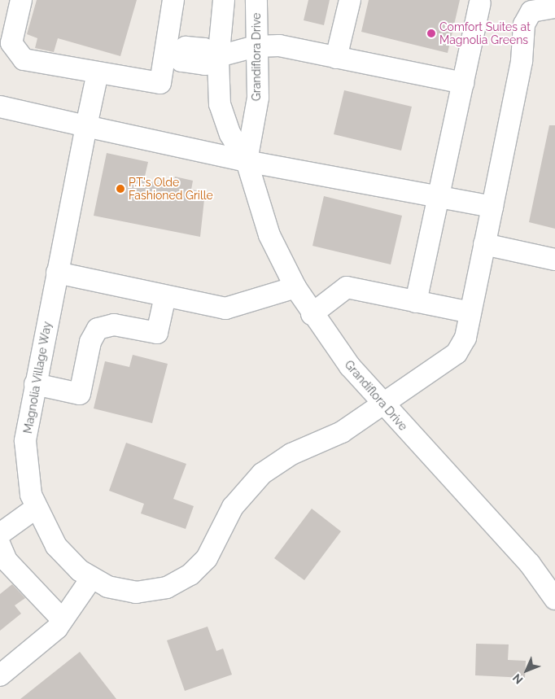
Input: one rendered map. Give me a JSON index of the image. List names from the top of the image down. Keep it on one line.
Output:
{"streets":{"street":["Grandiflora Drive","Magnolia Village Way"]},"crossings":[["Grandiflora Drive","Magnolia Village Way"]],"places":["Comfort Suites at Magnolia Greens","P.T.'s Olde Fashioned Grille"],"north":"bottom left"}
